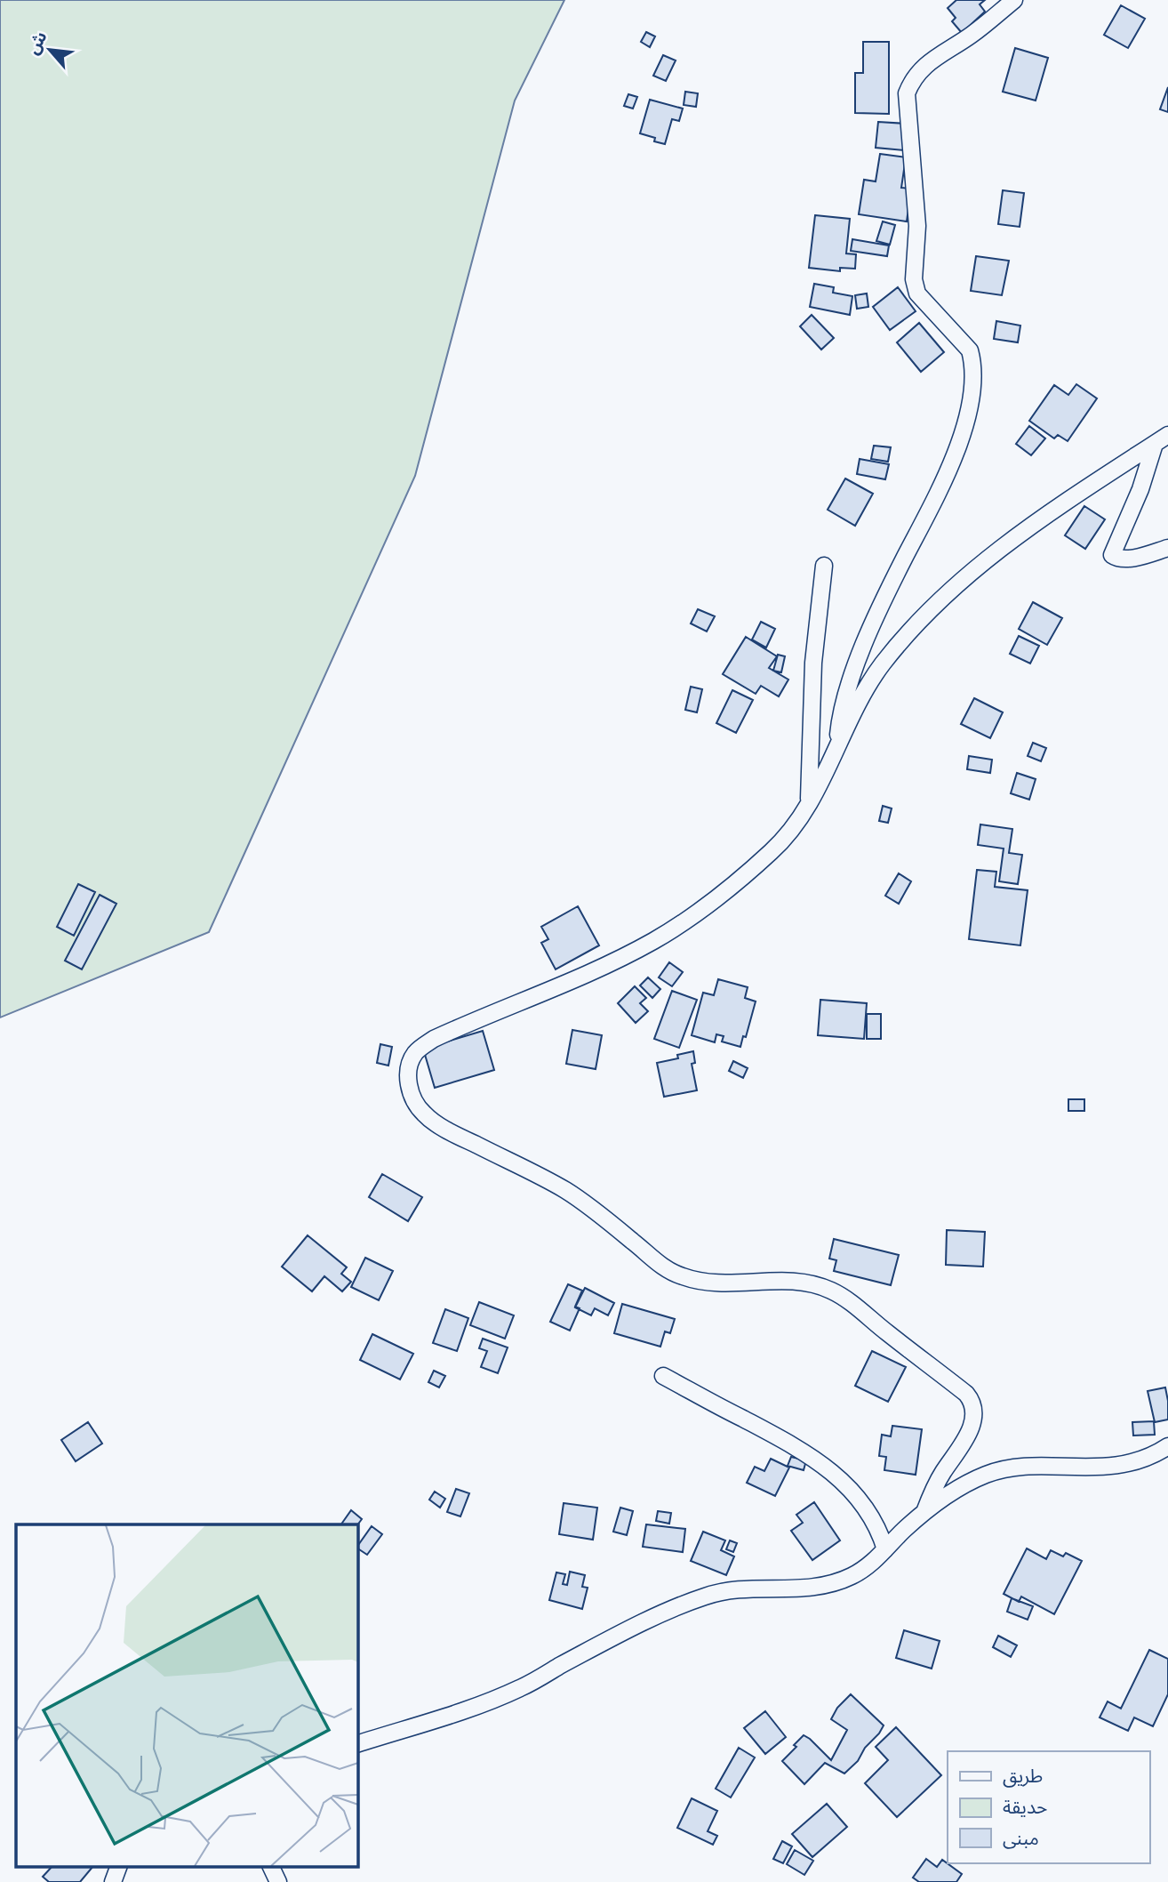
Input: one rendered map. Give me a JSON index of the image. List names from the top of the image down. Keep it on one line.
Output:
{"legend":["طريق","حديقة","مبنى"],"north":"top left"}
